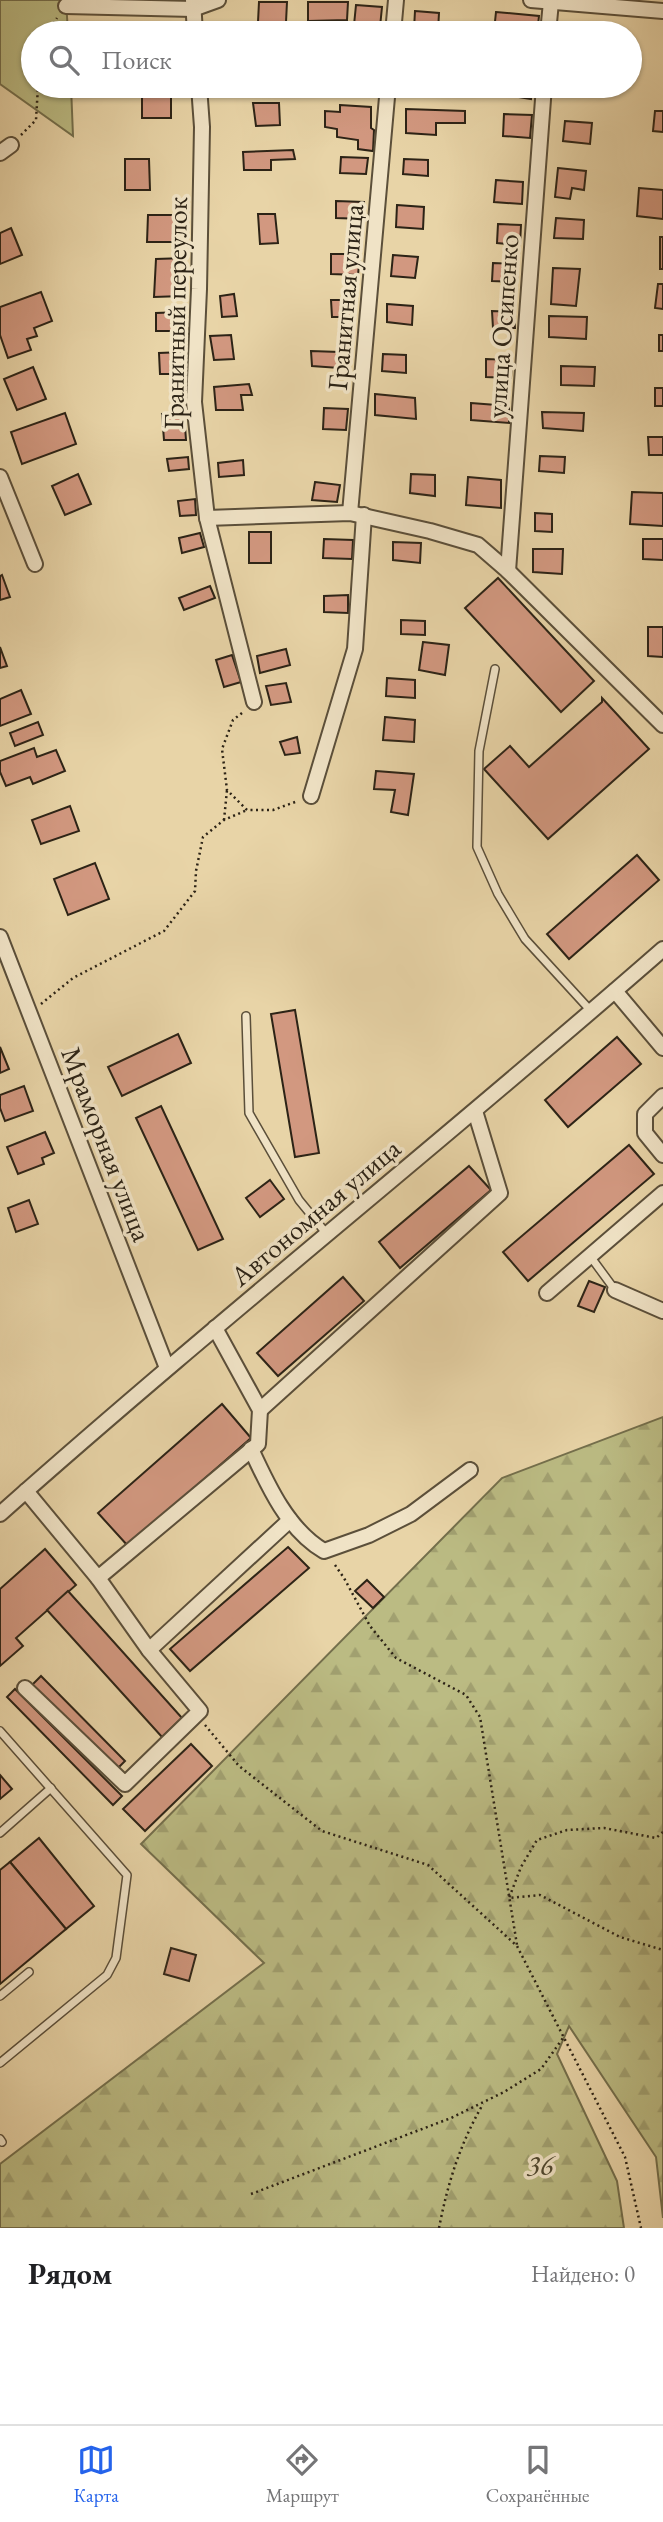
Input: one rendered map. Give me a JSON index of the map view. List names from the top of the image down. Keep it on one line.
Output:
{"streets":{"street":["Гранитная улица","Гранитный переулок","улица Осипенко","Мраморная улица","Автономная улица"]},"crossings":[["Мраморная улица","Автономная улица"]],"parks":["36"],"page":{"search":"Поиск","heading":["Рядом","Найдено: 0"],"nav":["Карта","Маршрут","Сохранённые"]}}
